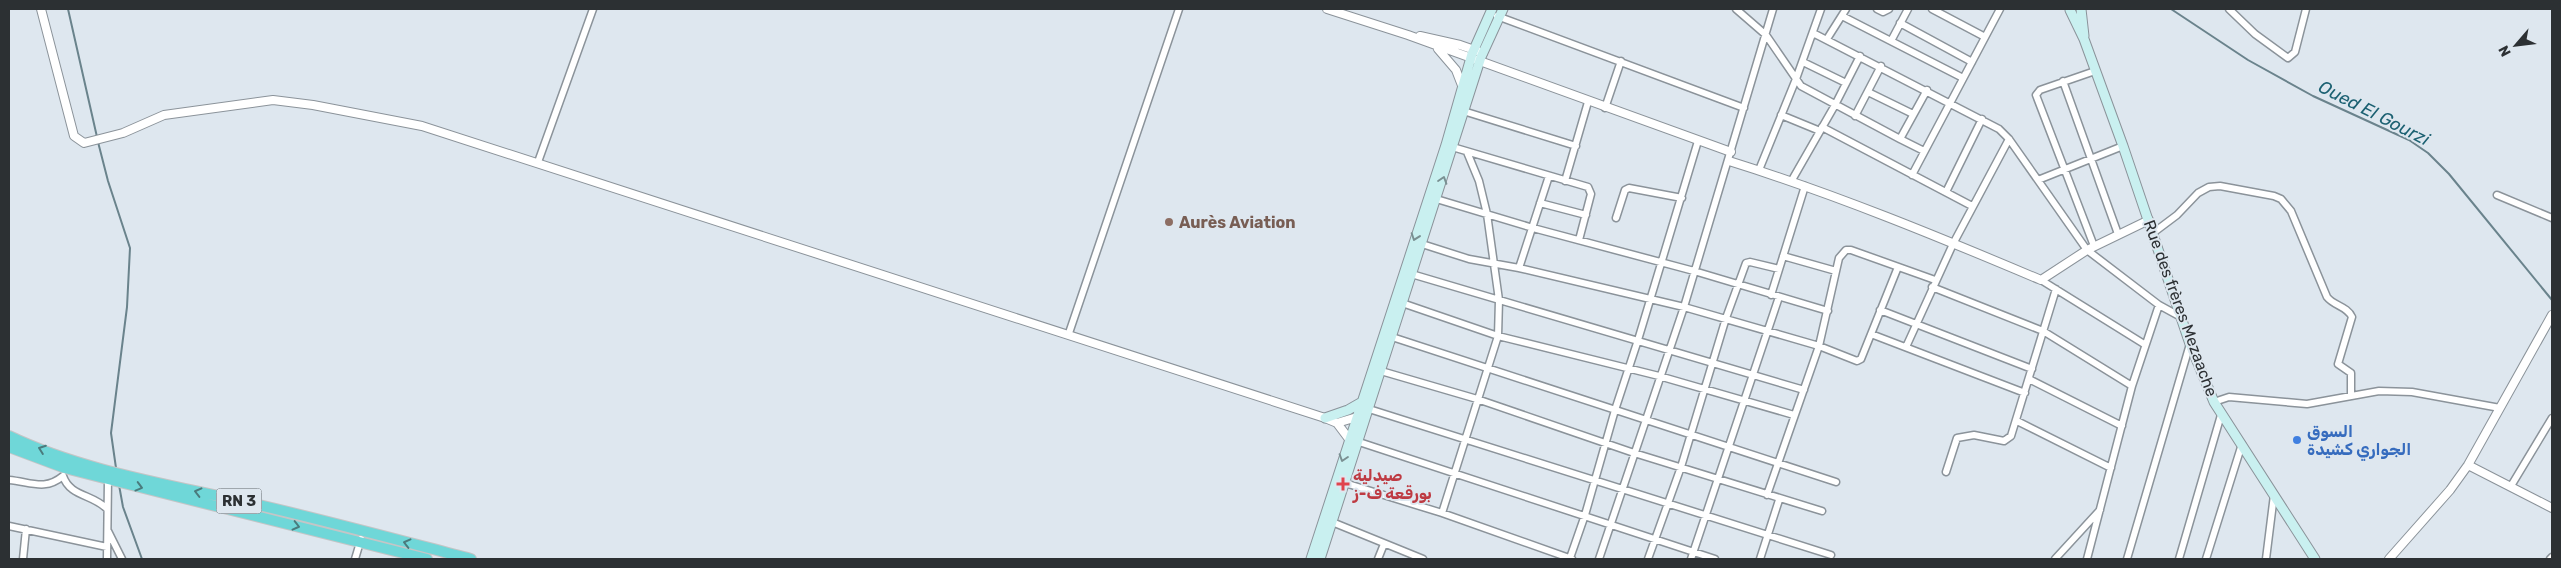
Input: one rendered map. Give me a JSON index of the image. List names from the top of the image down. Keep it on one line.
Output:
{"streets":{"highway":["RN 3"],"main road":["Rue des frères Mezaache"]},"water":["Oued El Gourzi"],"places":{"other":["Aurès Aviation","السوق الجواري كشيدة"],"health":["صيدلية بورقعة ف-ز"]},"north":"bottom left"}
